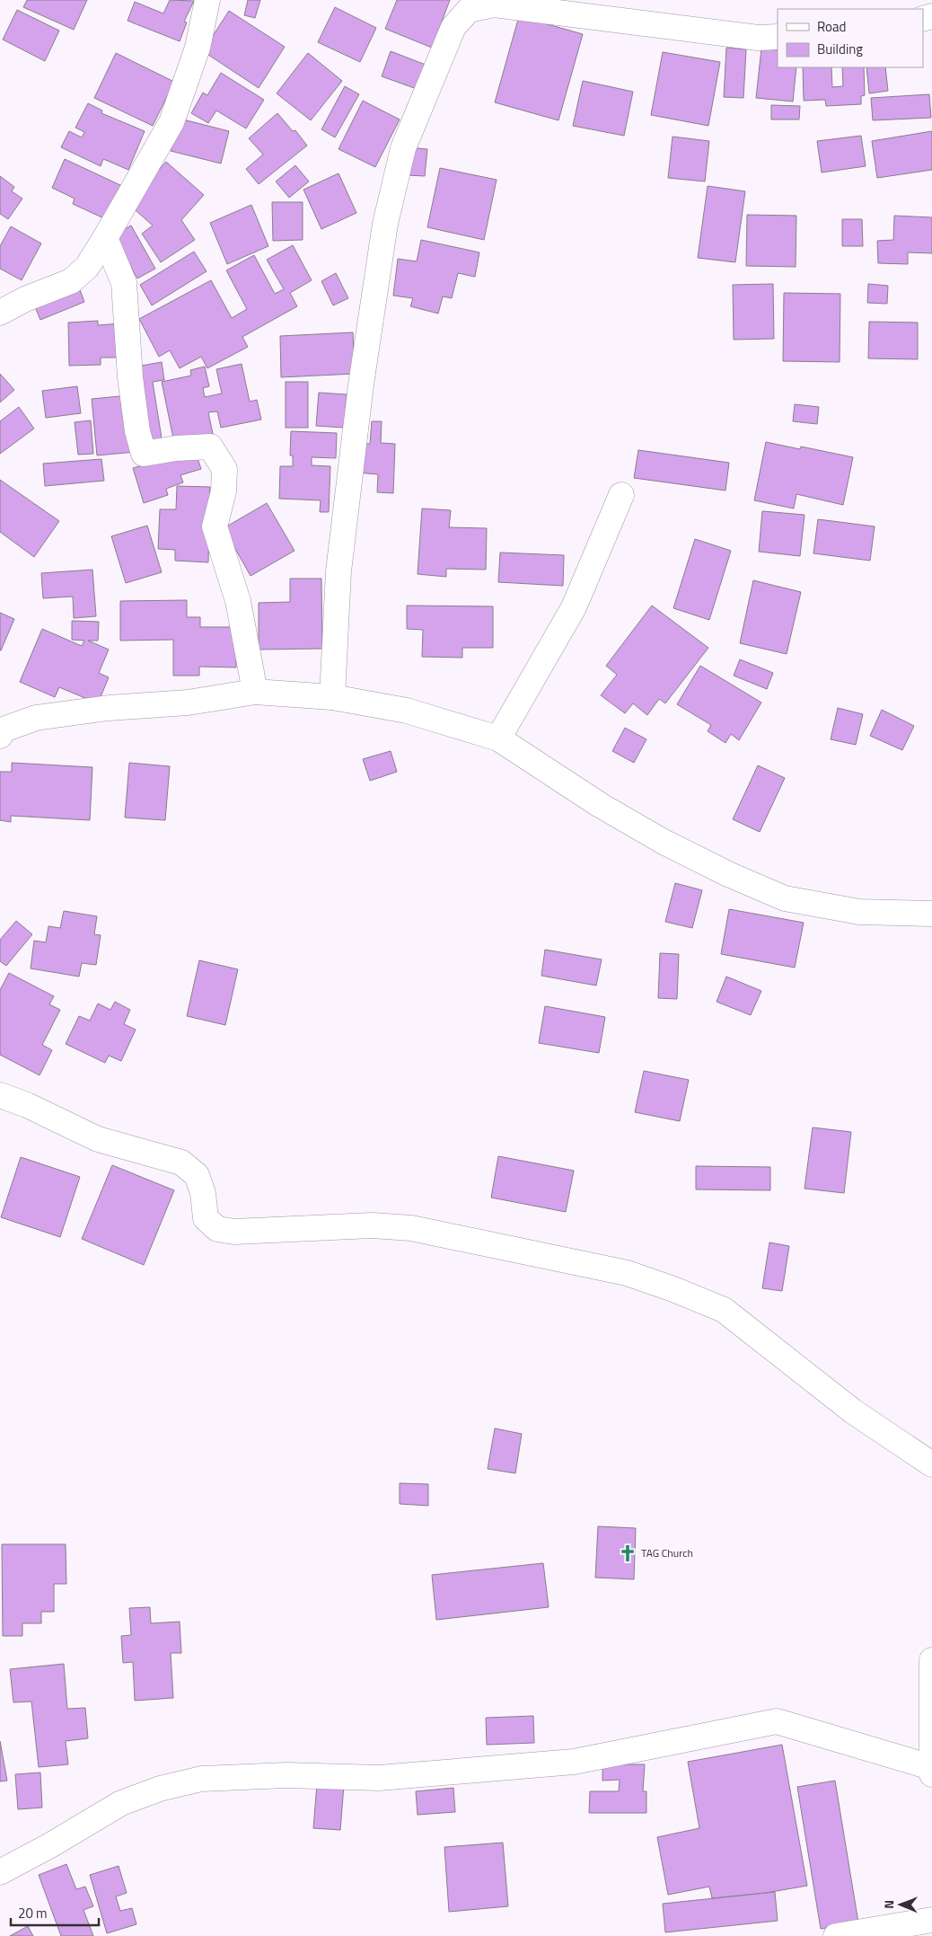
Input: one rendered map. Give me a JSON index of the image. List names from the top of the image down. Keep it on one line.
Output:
{"places":{"church":["TAG Church"]},"legend":["Road","Building"],"scale_bar":"20 m","north":"left"}
